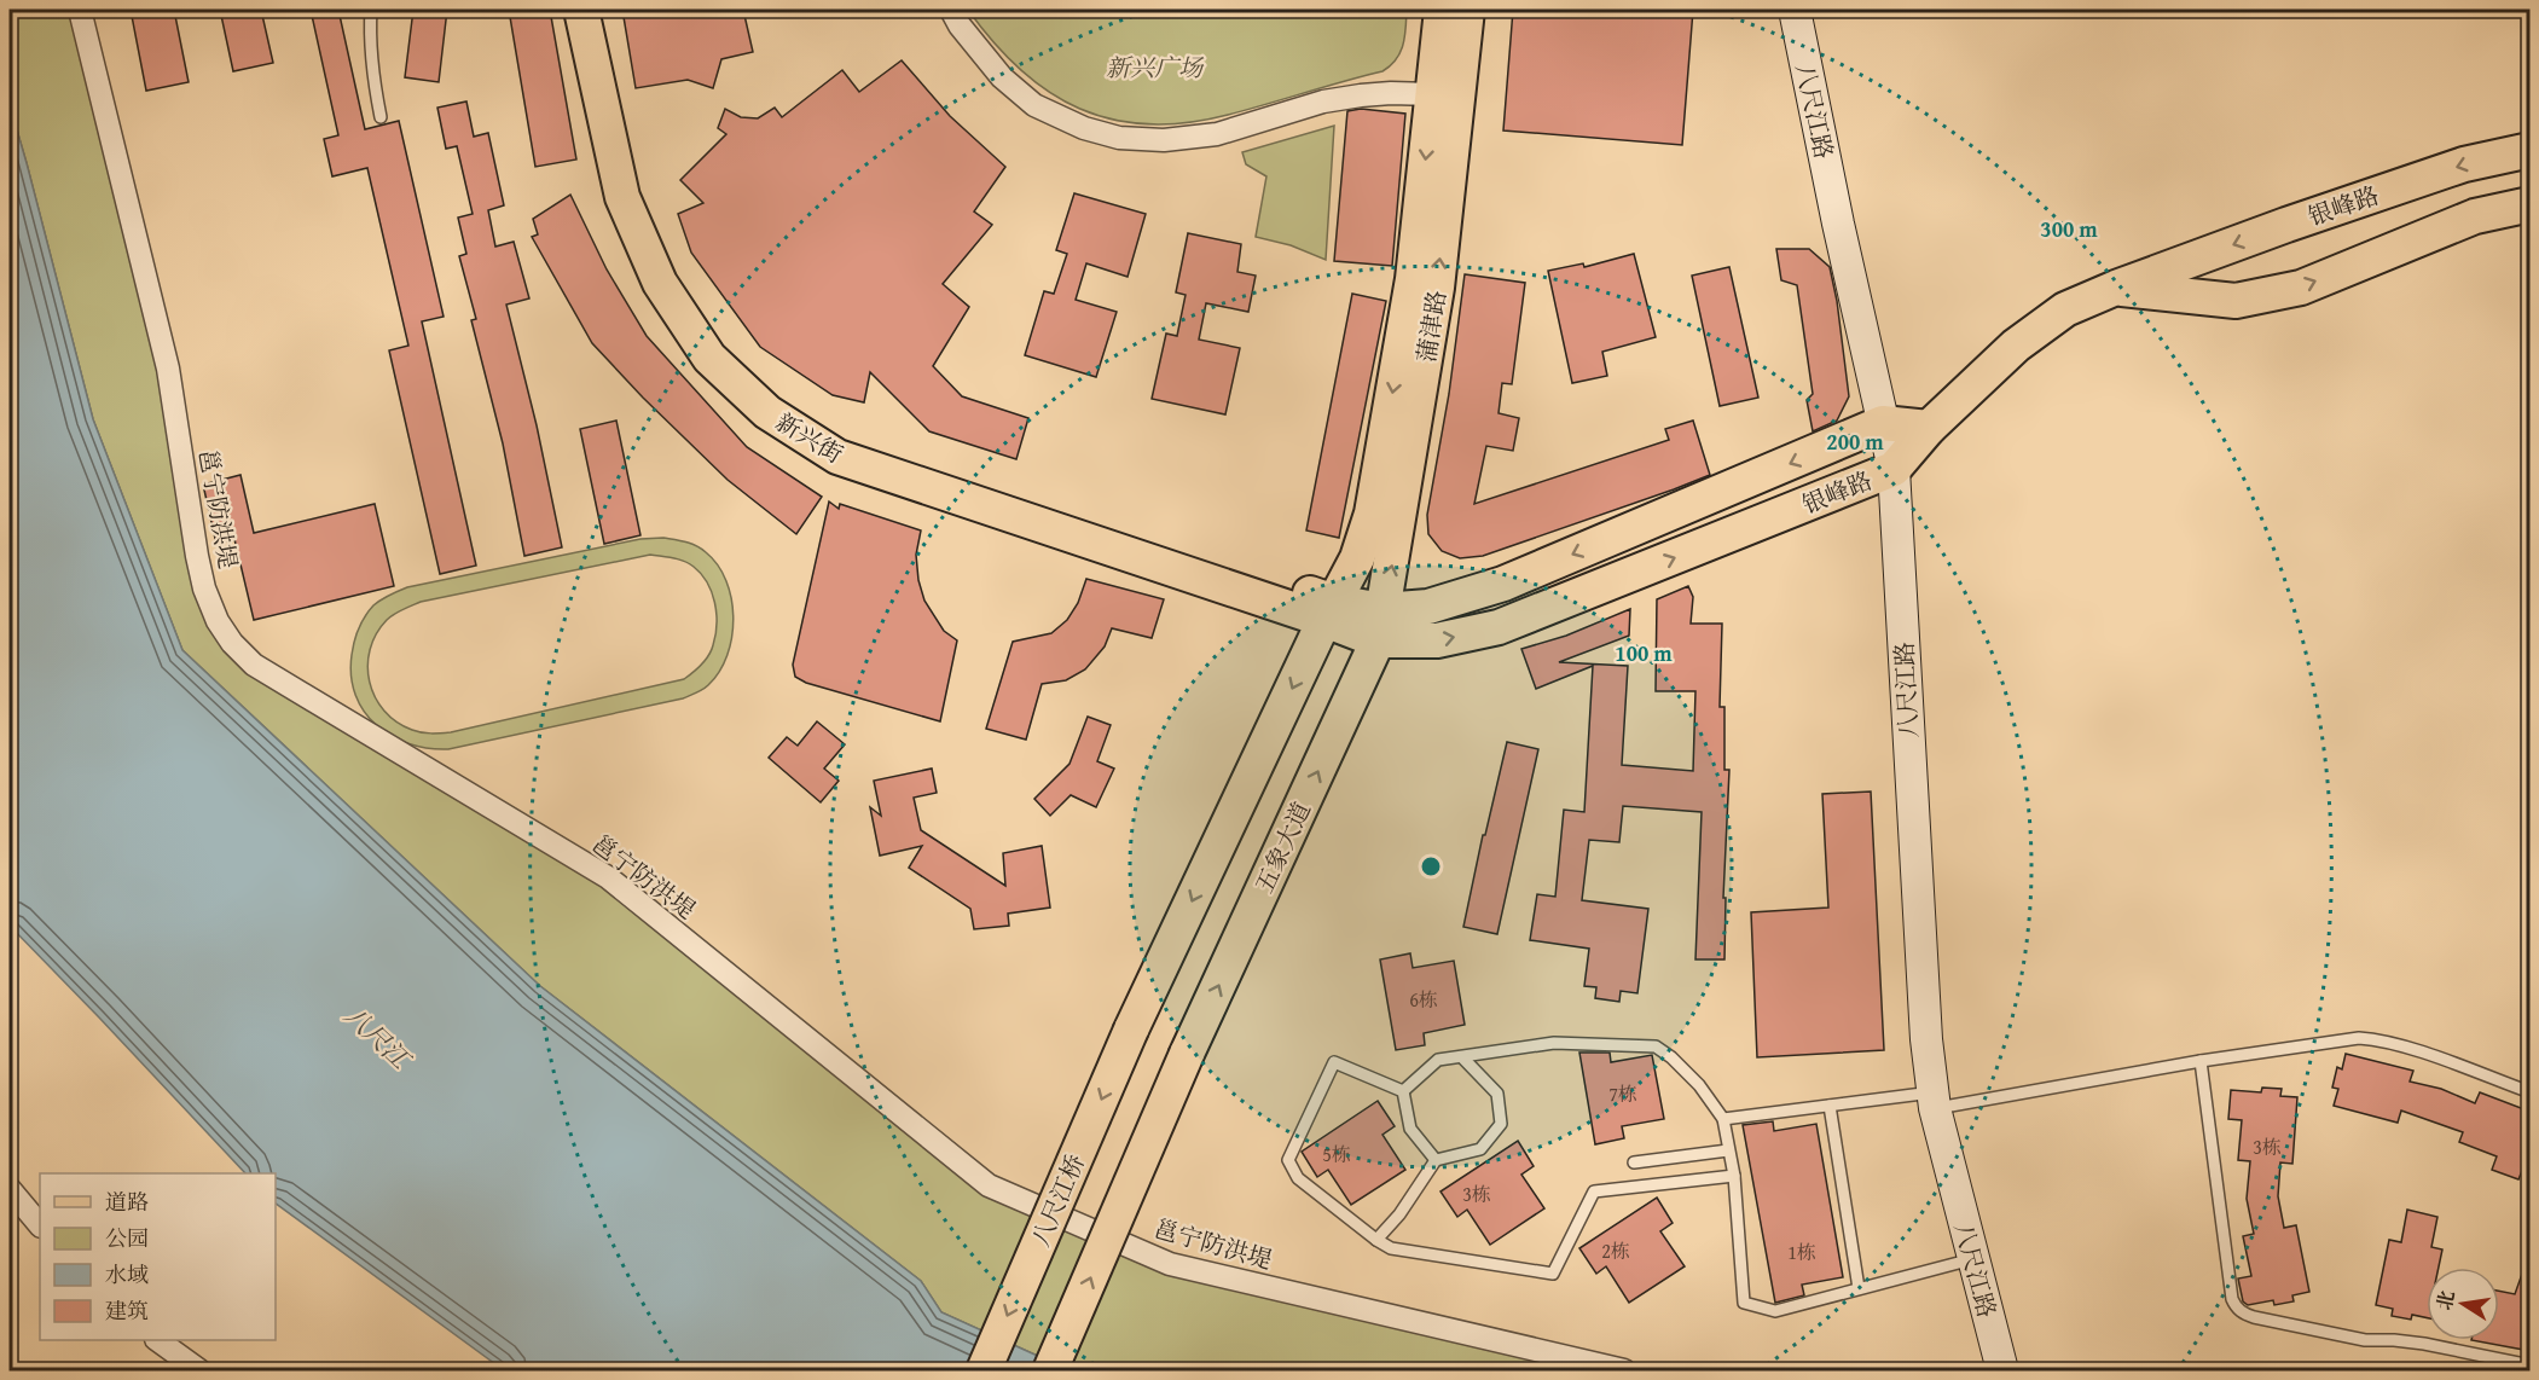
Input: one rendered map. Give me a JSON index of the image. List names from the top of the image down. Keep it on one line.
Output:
{"streets":{"main road":["银峰路","蒲津路","新兴街","五象大道","八尺江桥"],"street":["八尺江路","邕宁防洪堤"]},"crossings":[["八尺江路","银峰路"],["银峰路","蒲津路"],["银峰路","五象大道"],["蒲津路","新兴街"],["蒲津路","五象大道"],["蒲津路","八尺江桥"],["新兴街","八尺江桥"]],"one_way":["五象大道","八尺江桥"],"water":["八尺江"],"parks":["新兴广场"],"house_numbers":["6栋","7栋","3栋","5栋","3栋","2栋","1栋"],"legend":["道路","公园","水域","建筑"],"north":"left","rings":["300 m","200 m","100 m"]}
